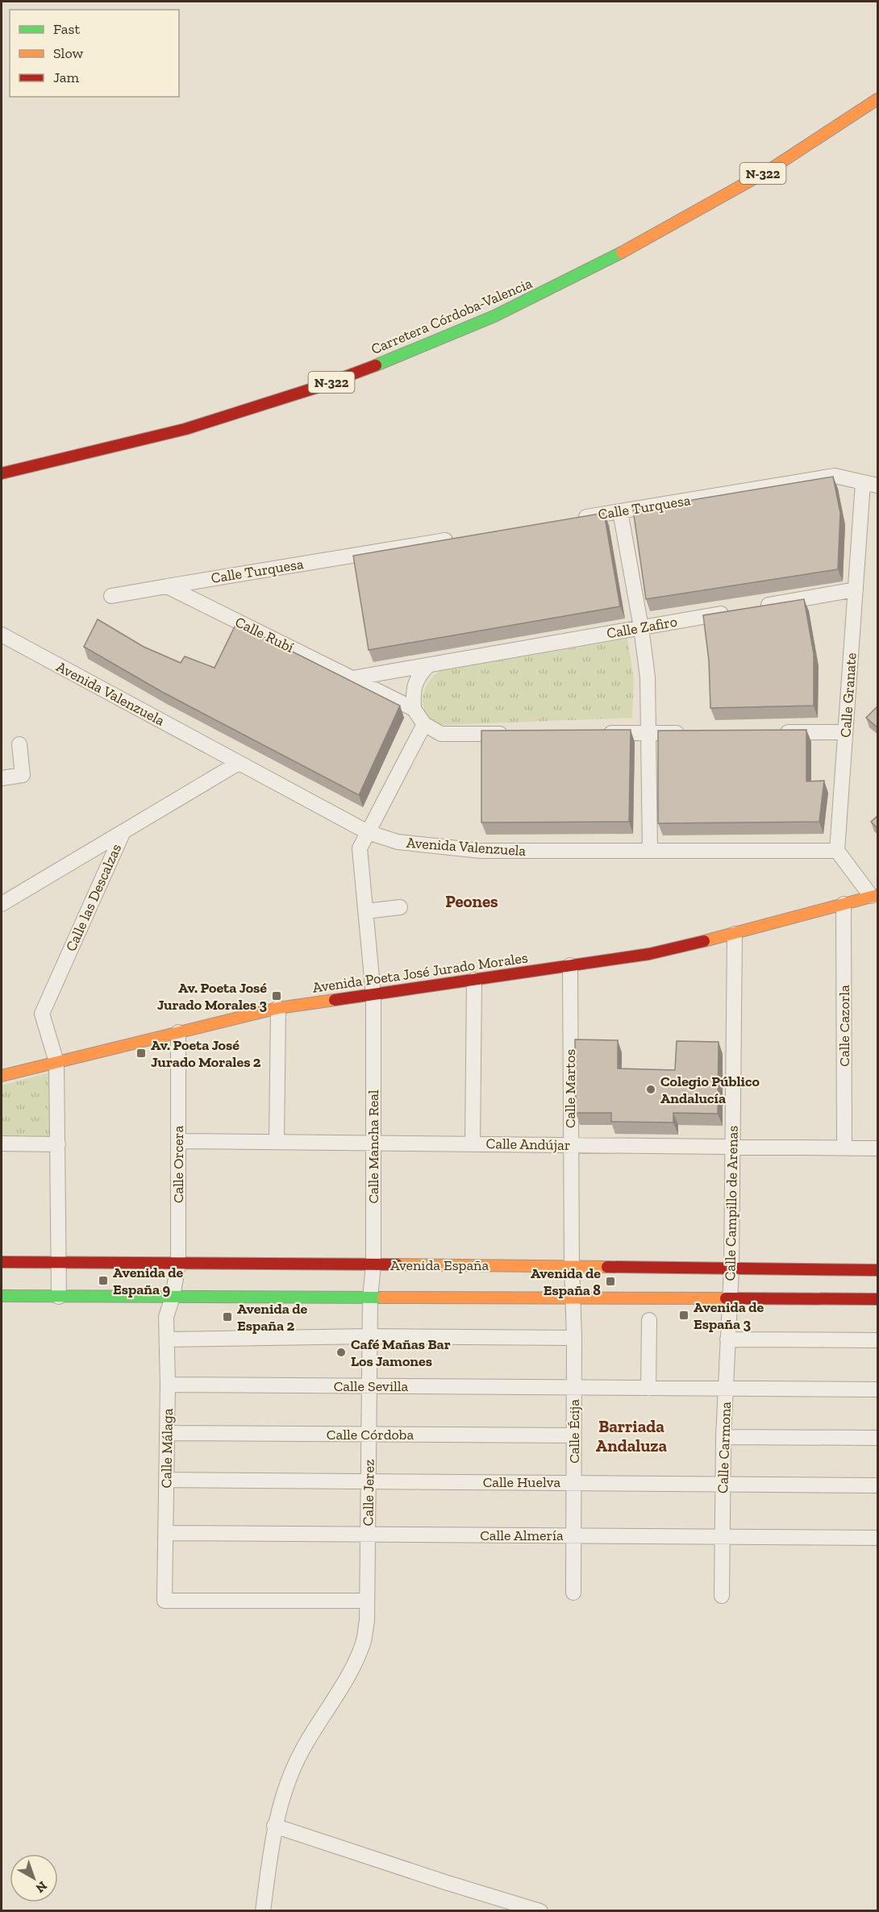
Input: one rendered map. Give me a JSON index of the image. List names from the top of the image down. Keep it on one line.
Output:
{"streets":{"main road":["N-322","Carretera Córdoba-Valencia","Avenida Poeta José Jurado Morales","Avenida España"],"street":["Calle Turquesa","Calle Zafiro","Calle Rubí","Avenida Valenzuela","Calle Granate","Calle las Descalzas","Calle Cazorla","Calle Martos","Calle Andújar","Calle Mancha Real","Calle Orcera","Calle Campillo de Arenas","Calle Sevilla","Calle Écija","Calle Córdoba","Calle Carmona","Calle Málaga","Calle Huelva","Calle Jerez","Calle Almería"]},"crossings":[["Calle Turquesa","Calle Rubí"],["Calle Turquesa","Calle Granate"],["Calle Zafiro","Calle Rubí"],["Avenida Valenzuela","Calle Granate"],["Avenida Valenzuela","Calle las Descalzas"],["Avenida Valenzuela","Calle Mancha Real"],["Calle las Descalzas","Avenida Poeta José Jurado Morales"],["Calle las Descalzas","Avenida España"],["Avenida Poeta José Jurado Morales","Calle Cazorla"],["Avenida Poeta José Jurado Morales","Calle Martos"],["Avenida Poeta José Jurado Morales","Calle Mancha Real"],["Avenida Poeta José Jurado Morales","Calle Orcera"],["Avenida Poeta José Jurado Morales","Calle Campillo de Arenas"],["Calle Cazorla","Calle Andújar"],["Calle Martos","Calle Andújar"],["Calle Martos","Avenida España"],["Calle Martos","Calle Écija"],["Calle Andújar","Calle Mancha Real"],["Calle Andújar","Calle Orcera"],["Calle Andújar","Calle Campillo de Arenas"],["Calle Mancha Real","Avenida España"],["Calle Mancha Real","Calle Jerez"],["Calle Orcera","Avenida España"],["Calle Orcera","Calle Málaga"],["Calle Campillo de Arenas","Avenida España"],["Calle Campillo de Arenas","Calle Carmona"],["Calle Sevilla","Calle Écija"],["Calle Sevilla","Calle Carmona"],["Calle Sevilla","Calle Málaga"],["Calle Sevilla","Calle Jerez"],["Calle Écija","Calle Córdoba"],["Calle Écija","Calle Huelva"],["Calle Écija","Calle Almería"],["Calle Córdoba","Calle Málaga"],["Calle Córdoba","Calle Jerez"],["Calle Carmona","Calle Huelva"],["Calle Carmona","Calle Almería"],["Calle Málaga","Calle Huelva"],["Calle Málaga","Calle Jerez"],["Calle Málaga","Calle Almería"],["Calle Huelva","Calle Jerez"],["Calle Jerez","Calle Almería"]],"districts":["Peones","Barriada Andaluza"],"places":{"transit":["Av. Poeta José Jurado Morales 3","Av. Poeta José Jurado Morales 2","Avenida de España 9","Avenida de España 8","Avenida de España 3","Avenida de España 2"],"other":["Colegio Público Andalucía","Café Mañas Bar Los Jamones"]},"legend":["Fast","Slow","Jam"],"north":"bottom right"}
